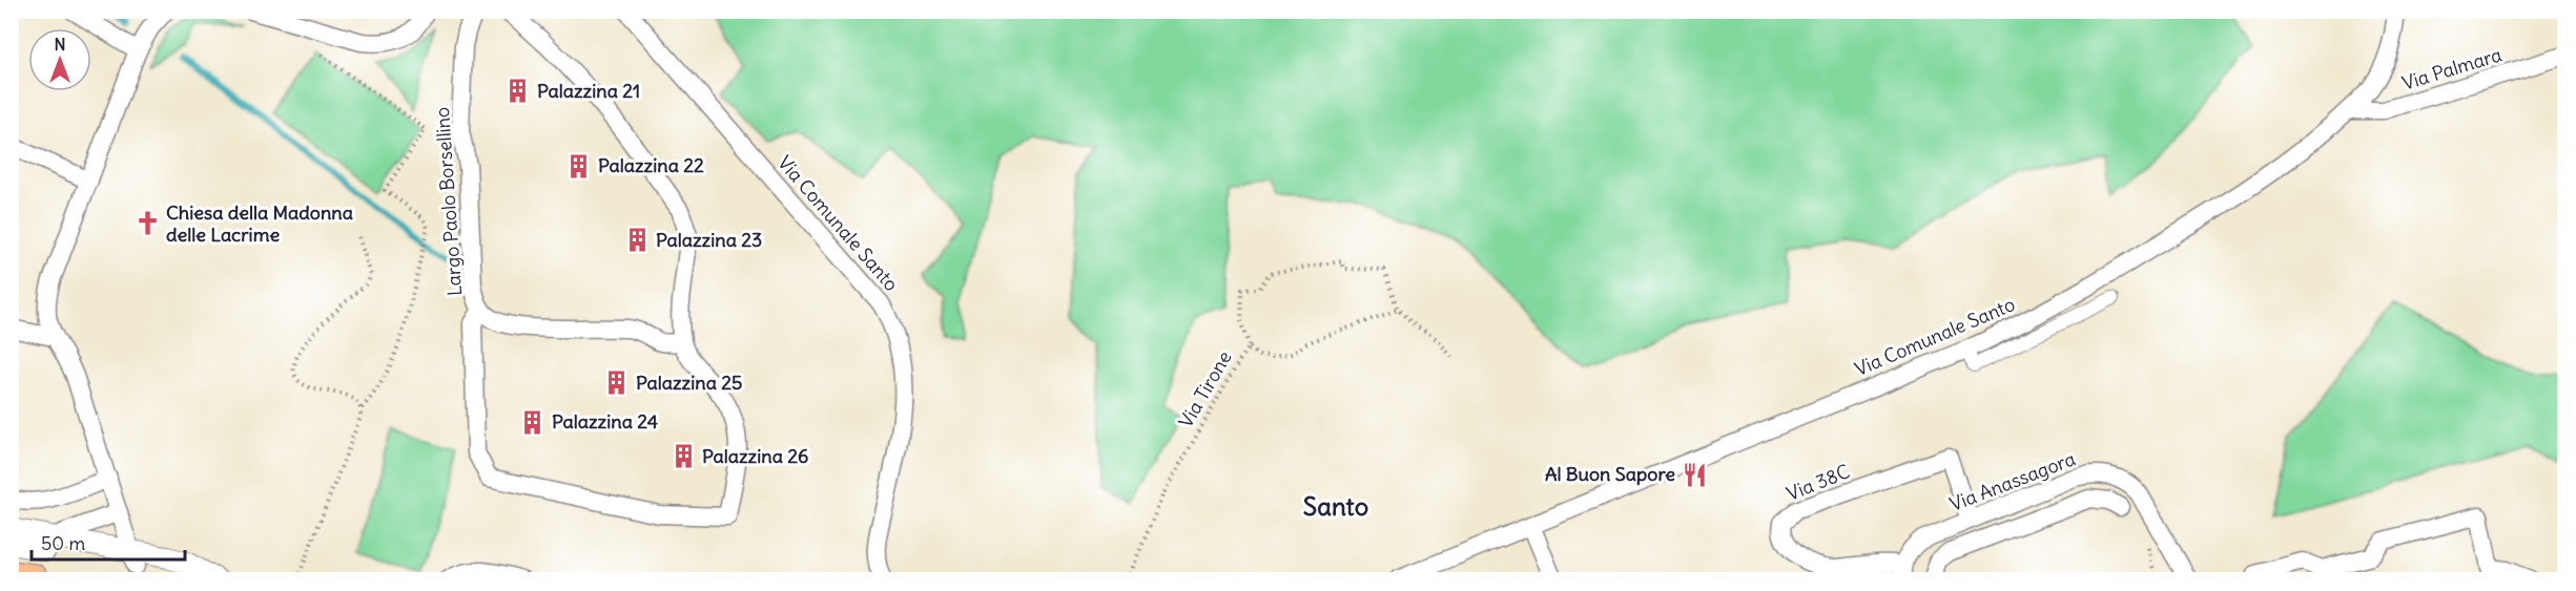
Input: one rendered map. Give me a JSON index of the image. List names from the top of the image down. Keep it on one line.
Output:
{"streets":{"street":["Via Palmara","Largo Paolo Borsellino","Via Comunale Santo","Via Anassagora","Via 38C"],"path":["Via Tirone"]},"crossings":[["Via Palmara","Via Comunale Santo"],["Via Anassagora","Via 38C"]],"districts":["Santo"],"places":{"building":["Palazzina 21","Palazzina 22","Palazzina 23","Palazzina 25","Palazzina 24","Palazzina 26"],"church":["Chiesa della Madonna delle Lacrime"],"restaurant":["Al Buon Sapore"]},"scale_bar":"50 m","north":"top"}
